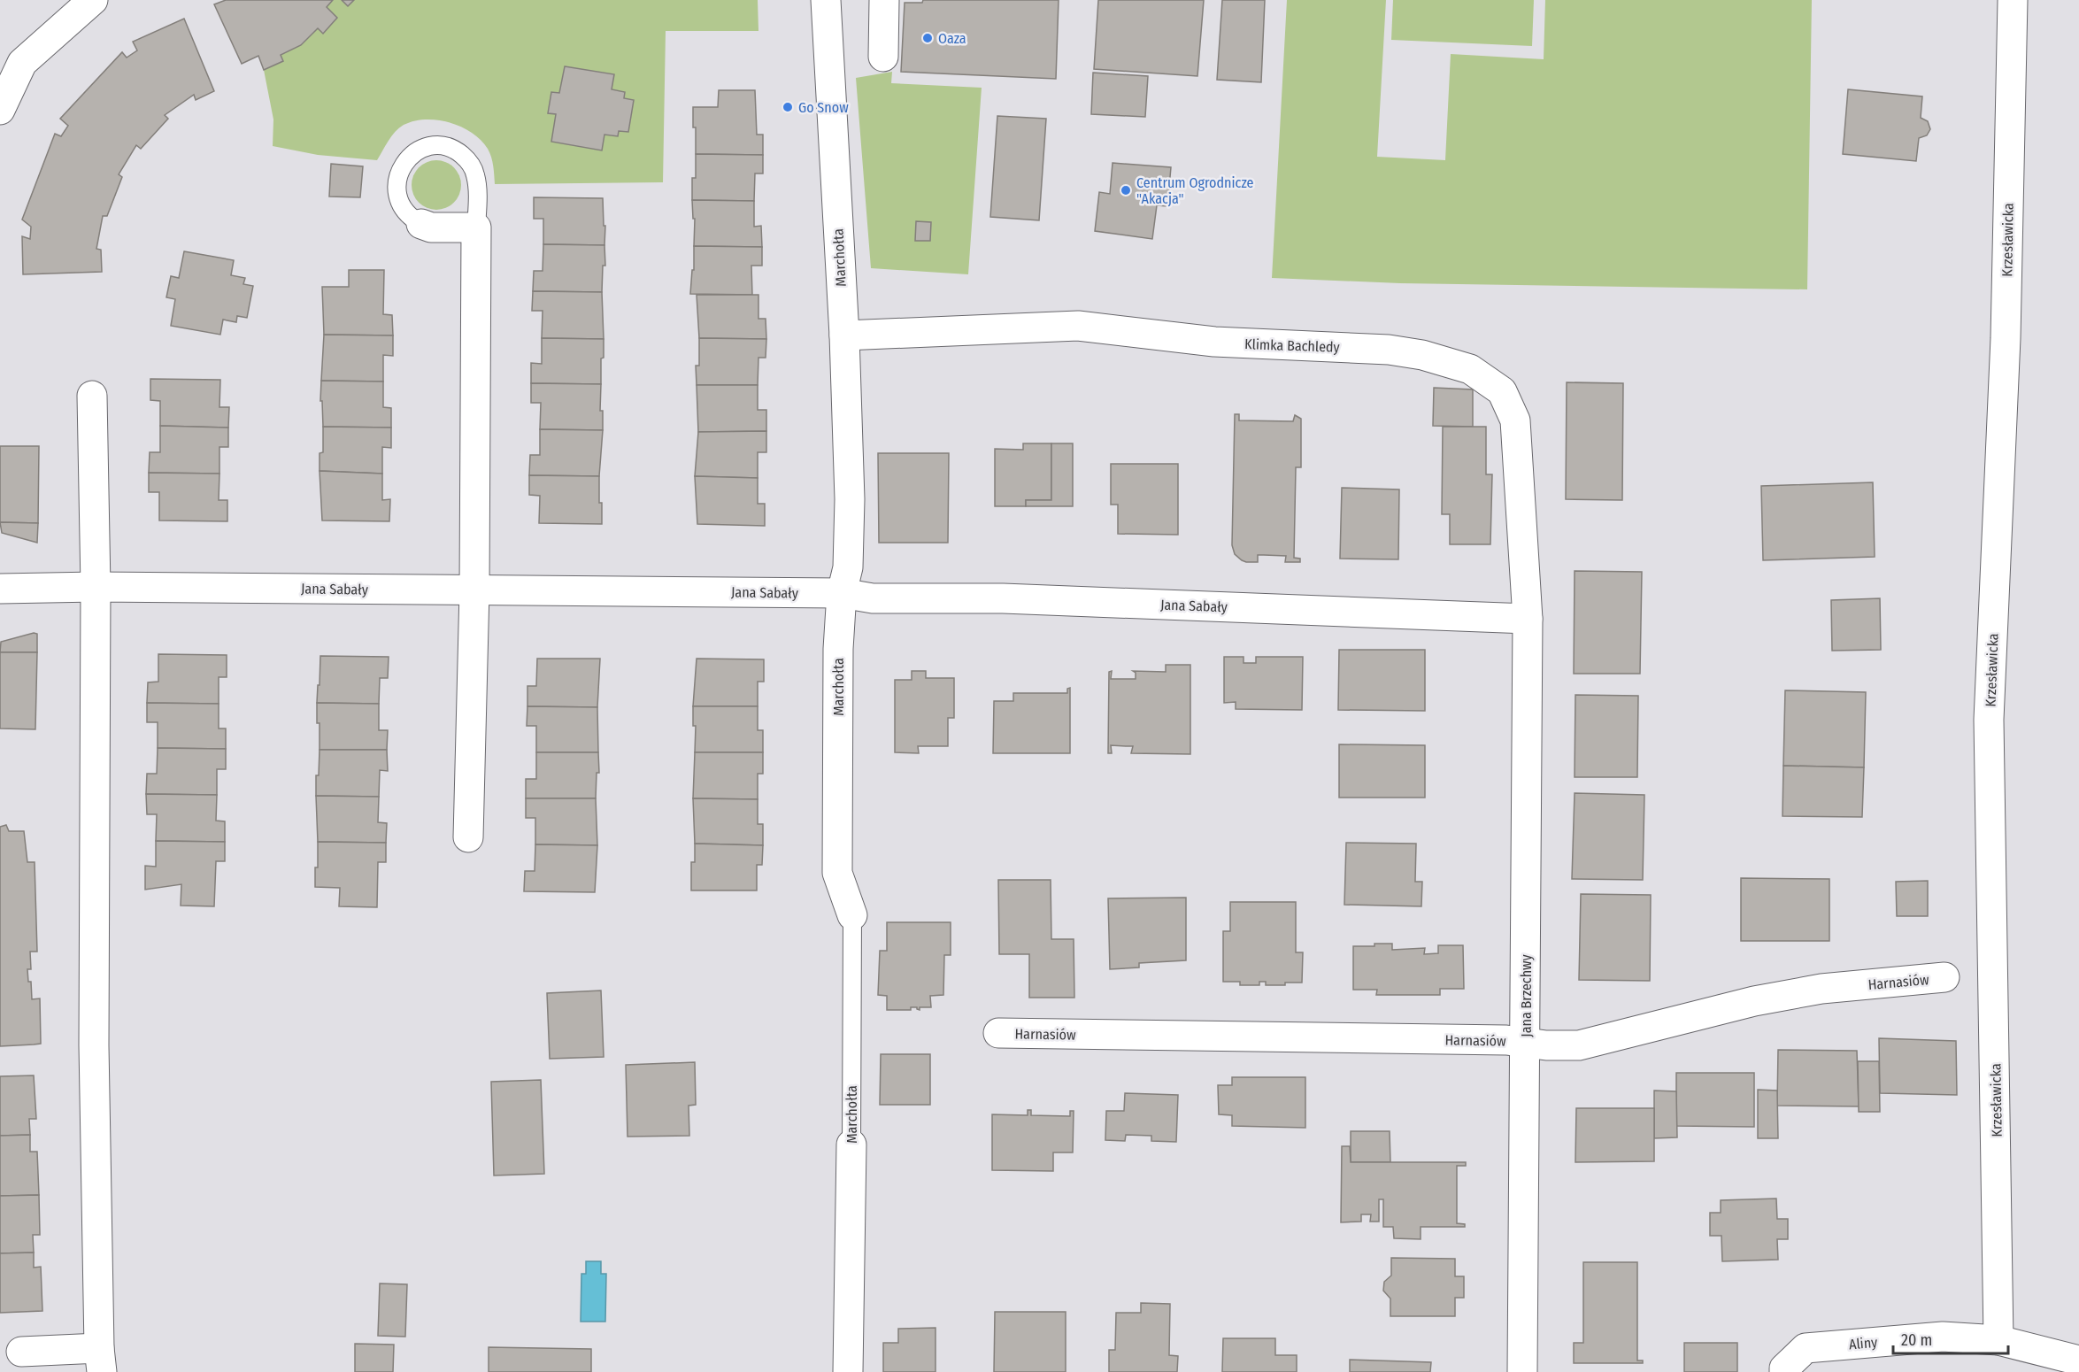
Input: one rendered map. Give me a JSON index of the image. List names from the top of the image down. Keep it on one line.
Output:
{"streets":{"street":["Krzesławicka","Marchołta","Klimka Bachledy","Jana Sabały","Harnasiów","Jana Brzechwy","Aliny"]},"crossings":[["Krzesławicka","Aliny"],["Marchołta","Klimka Bachledy"],["Marchołta","Jana Sabały"],["Klimka Bachledy","Jana Sabały"],["Klimka Bachledy","Jana Brzechwy"],["Jana Sabały","Jana Brzechwy"],["Harnasiów","Jana Brzechwy"]],"places":["Oaza","Go Snow","Centrum Ogrodnicze \"Akacja\""],"scale_bar":"20 m"}
